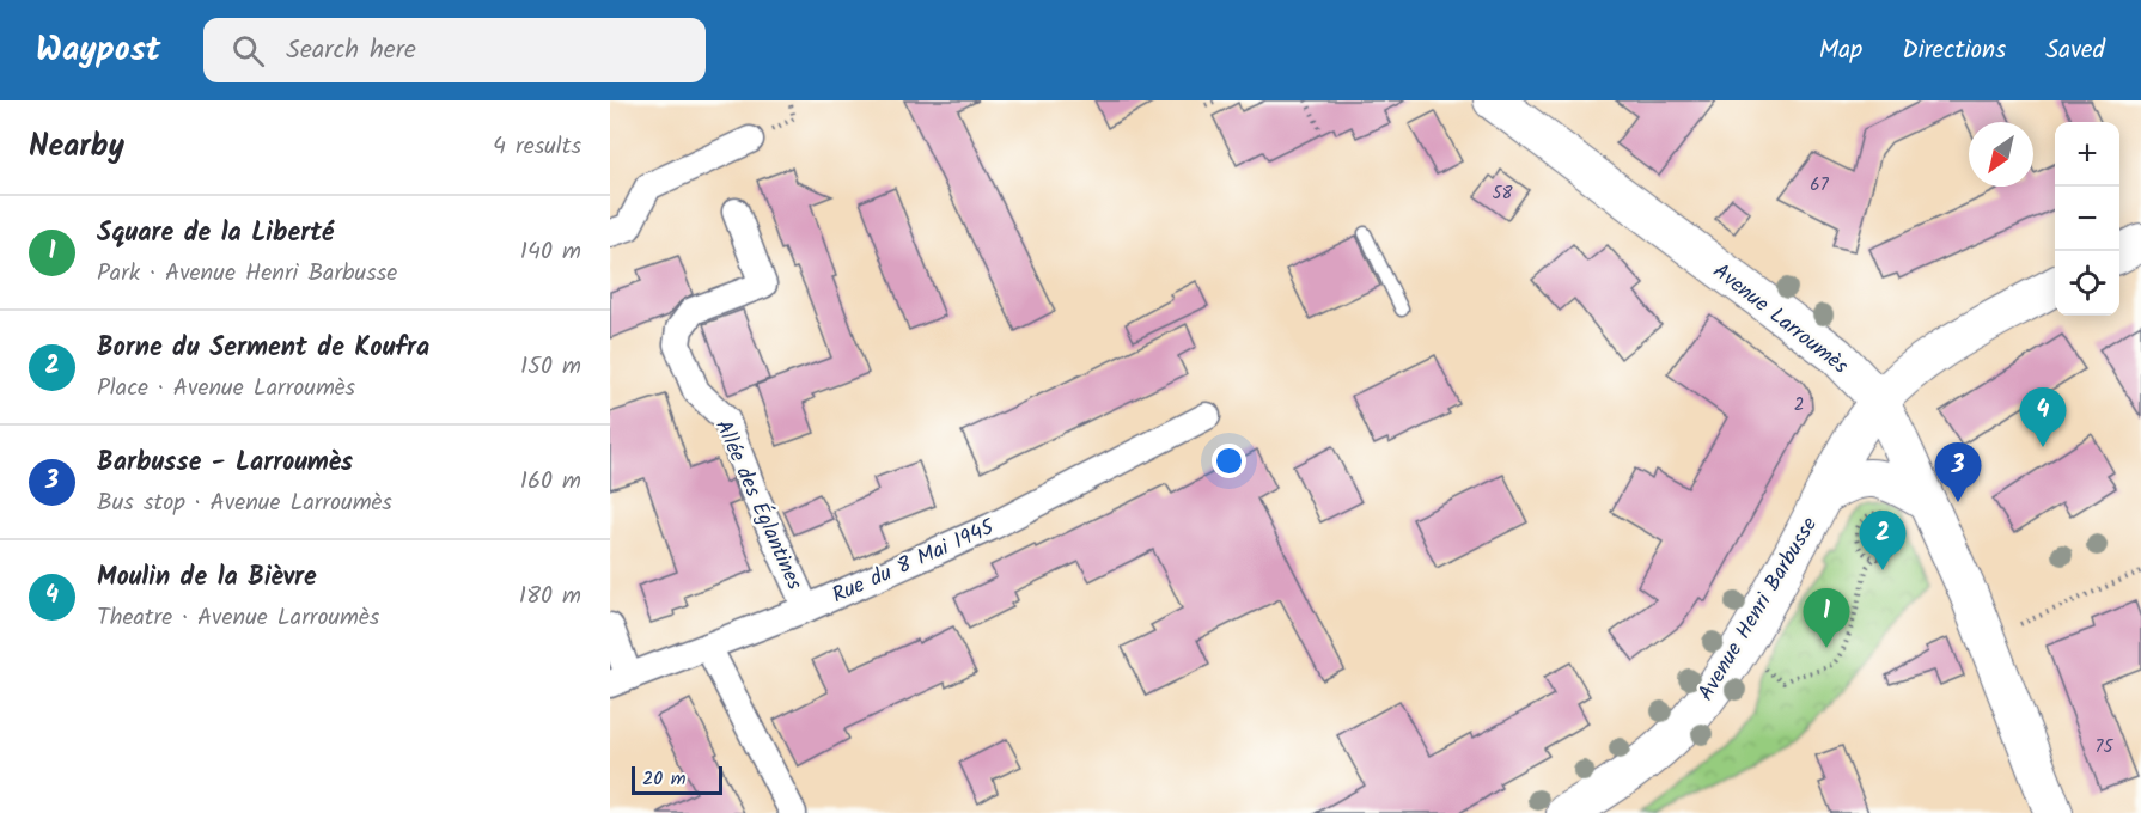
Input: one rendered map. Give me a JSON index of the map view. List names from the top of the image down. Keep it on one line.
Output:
{"streets":{"main road":["Avenue Larroumès","Avenue Henri Barbusse"],"street":["Allée des Églantines","Rue du 8 Mai 1945"]},"crossings":[["Avenue Larroumès","Avenue Henri Barbusse"],["Allée des Églantines","Rue du 8 Mai 1945"]],"house_numbers":["67","58","2","75"],"scale_bar":"20 m","north":"bottom left","page":{"header":"Waypost","search":"Search here","nav":["Map","Directions","Saved"],"heading":["Nearby","4 results"],"map_buttons":["+","−"],"list":[{"mark":"1","name":"Square de la Liberté","note":"Park · Avenue Henri Barbusse","value":"140 m"},{"mark":"2","name":"Borne du Serment de Koufra","note":"Place · Avenue Larroumès","value":"150 m"},{"mark":"3","name":"Barbusse - Larroumès","note":"Bus stop · Avenue Larroumès","value":"160 m"},{"mark":"4","name":"Moulin de la Bièvre","note":"Theatre · Avenue Larroumès","value":"180 m"}],"pins":["4","3","2","1"],"scale":"20 m"}}
